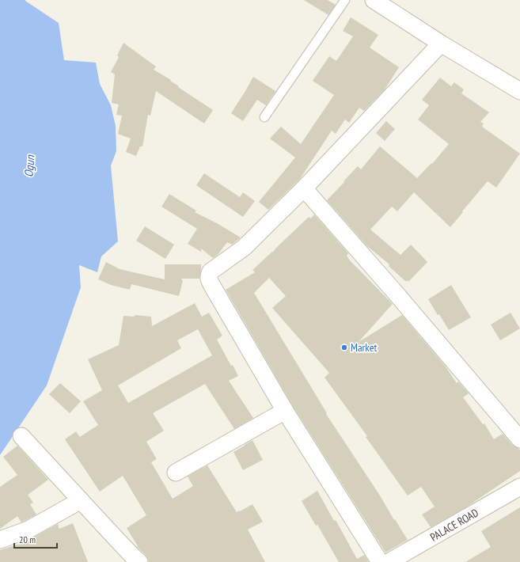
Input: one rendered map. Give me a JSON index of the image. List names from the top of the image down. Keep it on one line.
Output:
{"streets":{"street":["PALACE ROAD"]},"water":["Ogun"],"places":["Market"],"scale_bar":"20 m"}
